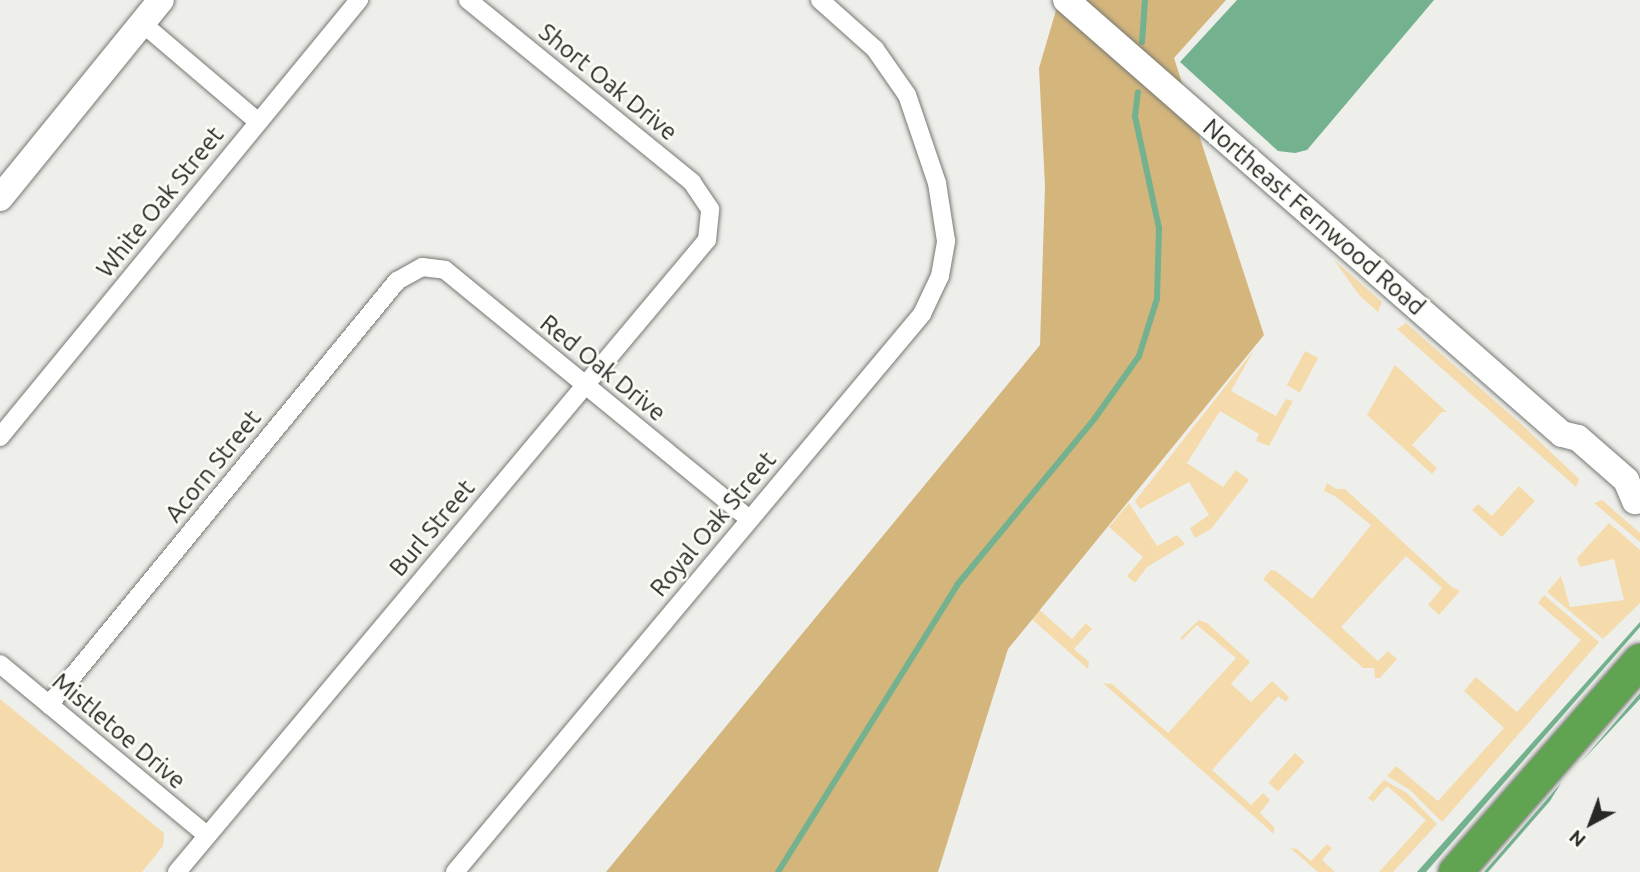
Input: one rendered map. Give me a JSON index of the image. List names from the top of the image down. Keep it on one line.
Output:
{"streets":{"street":["Short Oak Drive","White Oak Street","Northeast Fernwood Road","Red Oak Drive","Acorn Street","Royal Oak Street","Burl Street","Mistletoe Drive"]},"crossings":[["Short Oak Drive","Burl Street"],["Red Oak Drive","Acorn Street"],["Red Oak Drive","Royal Oak Street"],["Red Oak Drive","Burl Street"],["Acorn Street","Mistletoe Drive"],["Burl Street","Mistletoe Drive"]],"north":"bottom left"}
